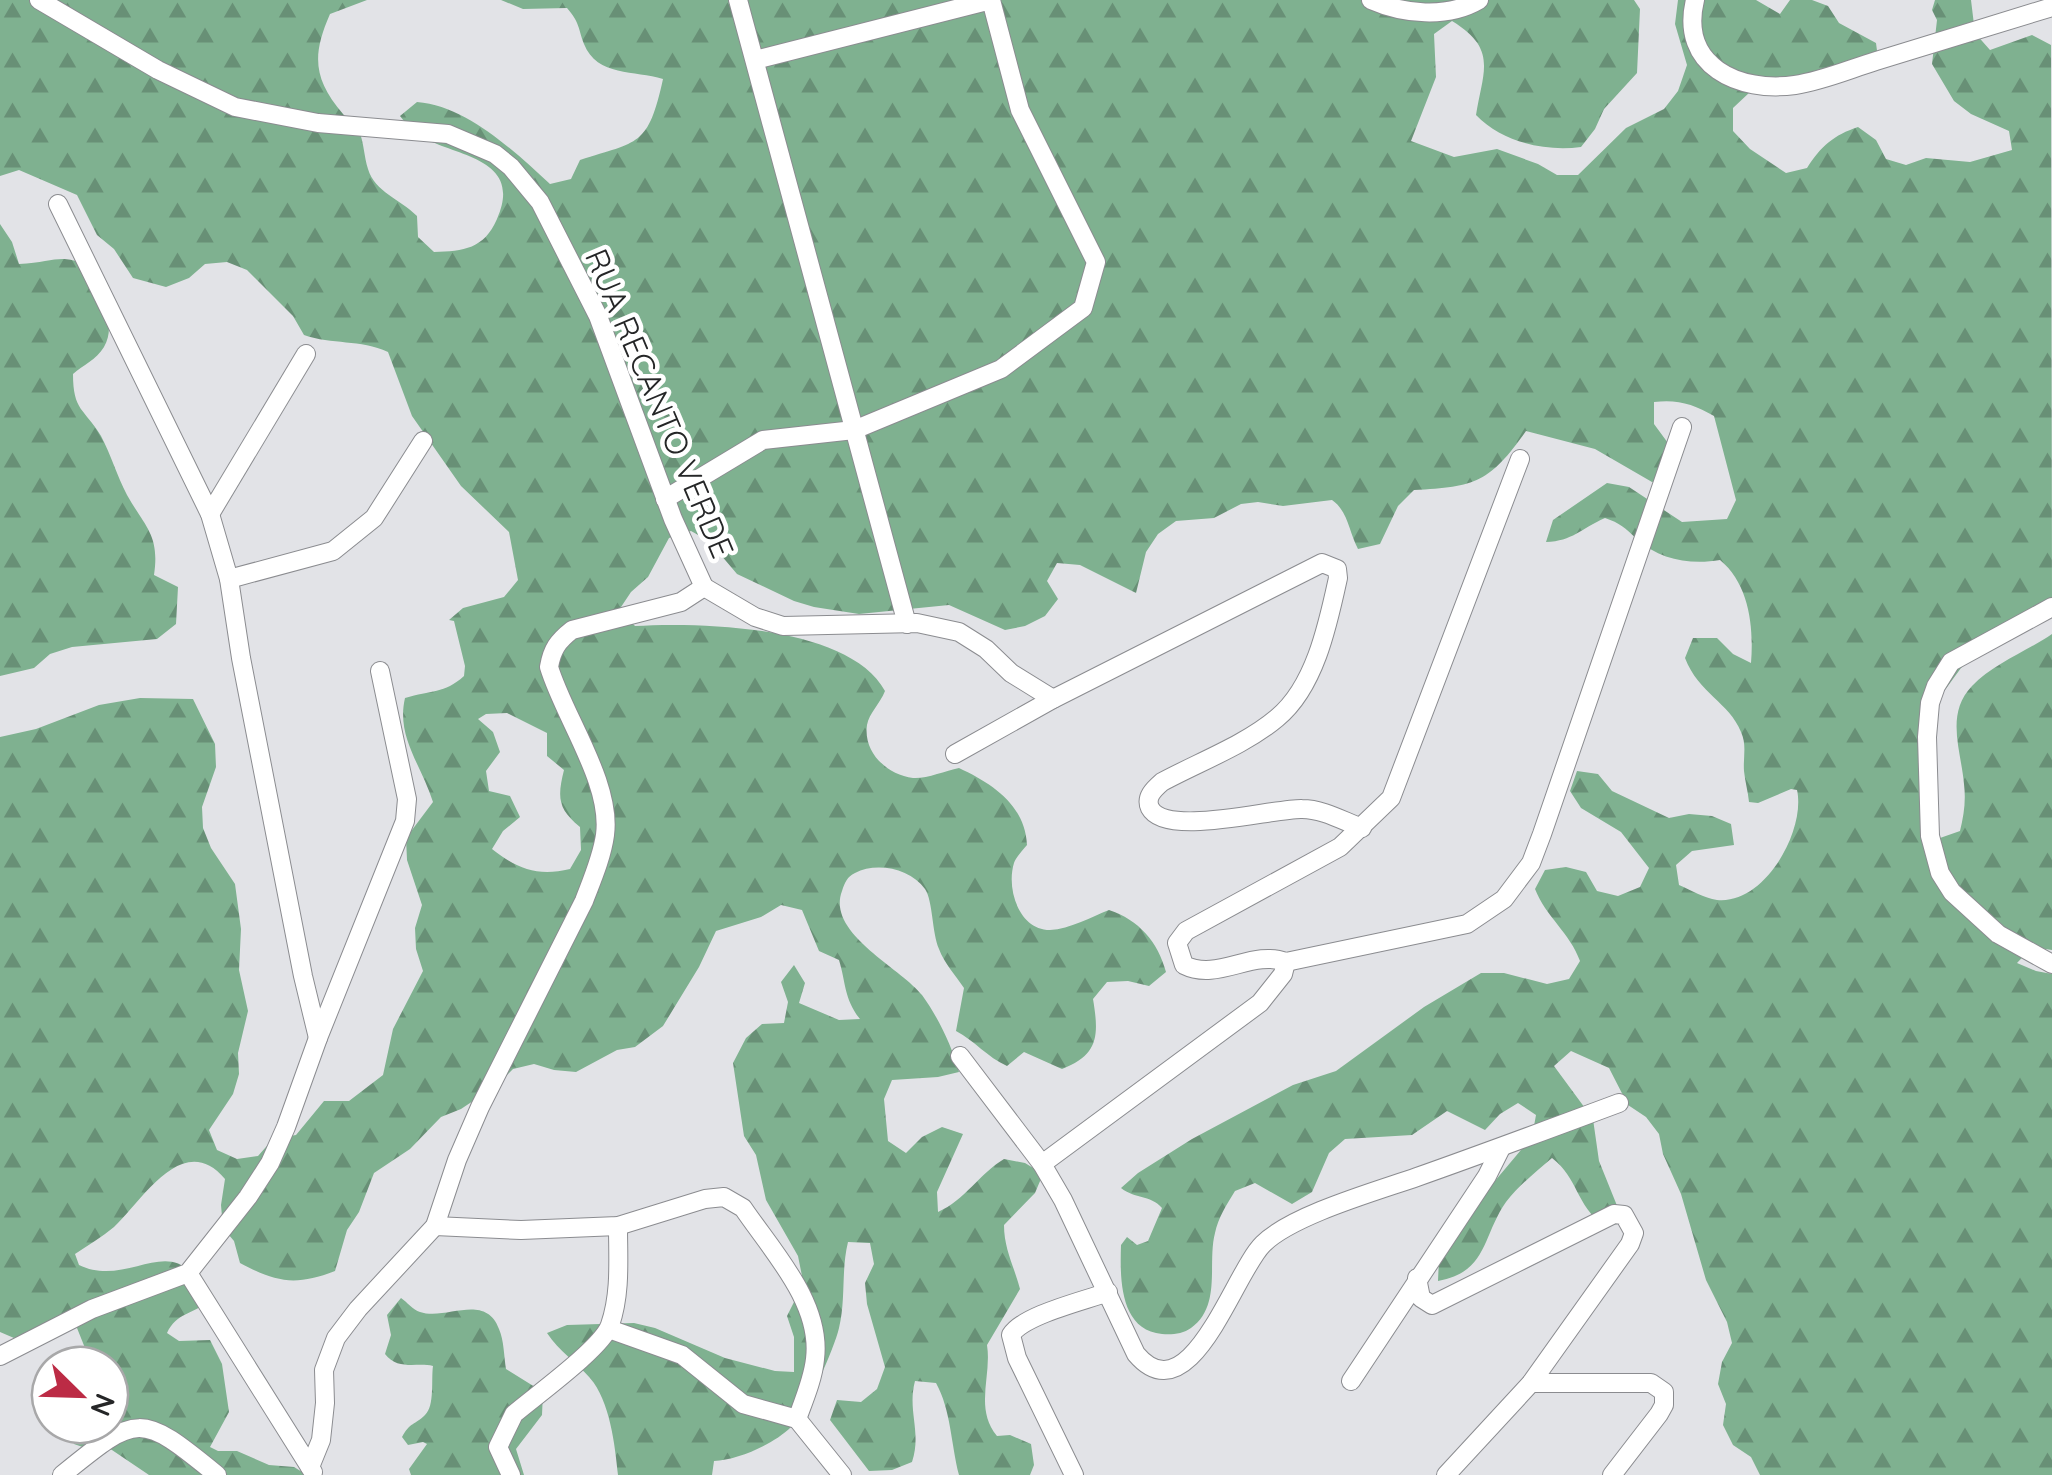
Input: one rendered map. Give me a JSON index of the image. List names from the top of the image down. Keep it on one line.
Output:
{"streets":{"street":["RUA RECANTO VERDE"]},"north":"bottom right"}
